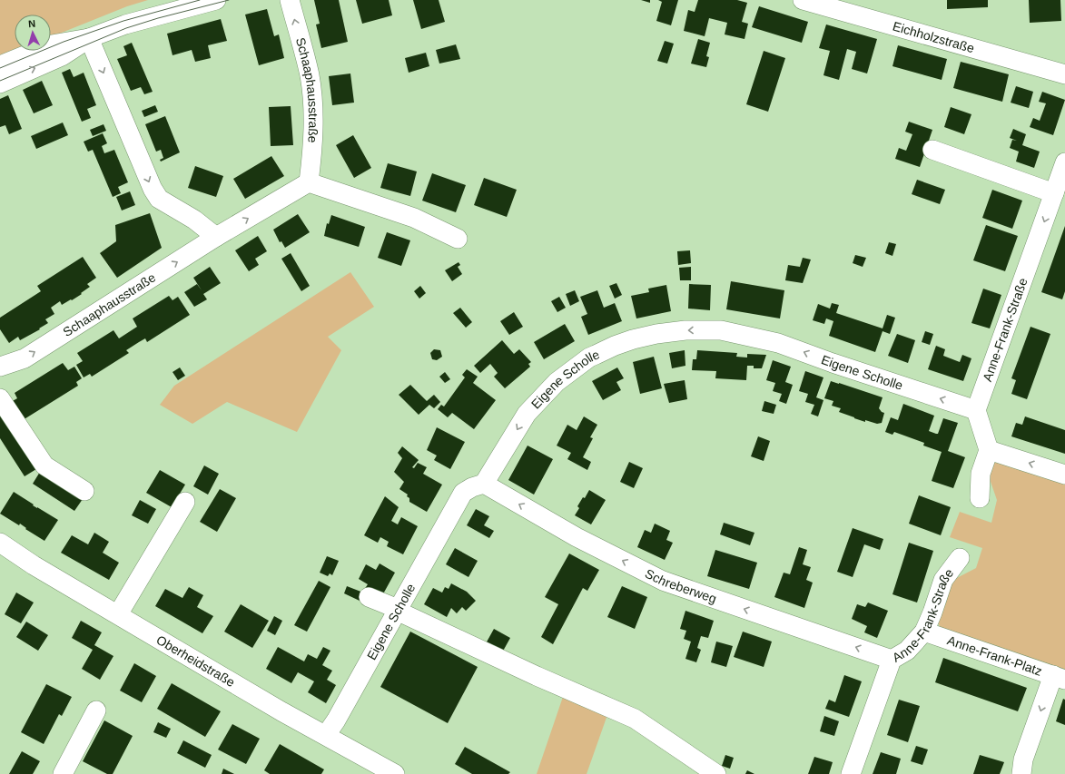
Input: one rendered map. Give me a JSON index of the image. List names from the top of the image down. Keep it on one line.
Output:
{"streets":{"street":["Eichholzstraße","Schaaphausstraße","Anne-Frank-Straße","Eigene Scholle","Schreberweg","Anne-Frank-Platz","Oberheidstraße"]},"crossings":[["Anne-Frank-Straße","Eigene Scholle"],["Anne-Frank-Straße","Schreberweg"],["Anne-Frank-Straße","Anne-Frank-Platz"],["Eigene Scholle","Schreberweg"],["Eigene Scholle","Oberheidstraße"]],"one_way":["Schaaphausstraße","Anne-Frank-Straße","Eigene Scholle"],"north":"top"}
